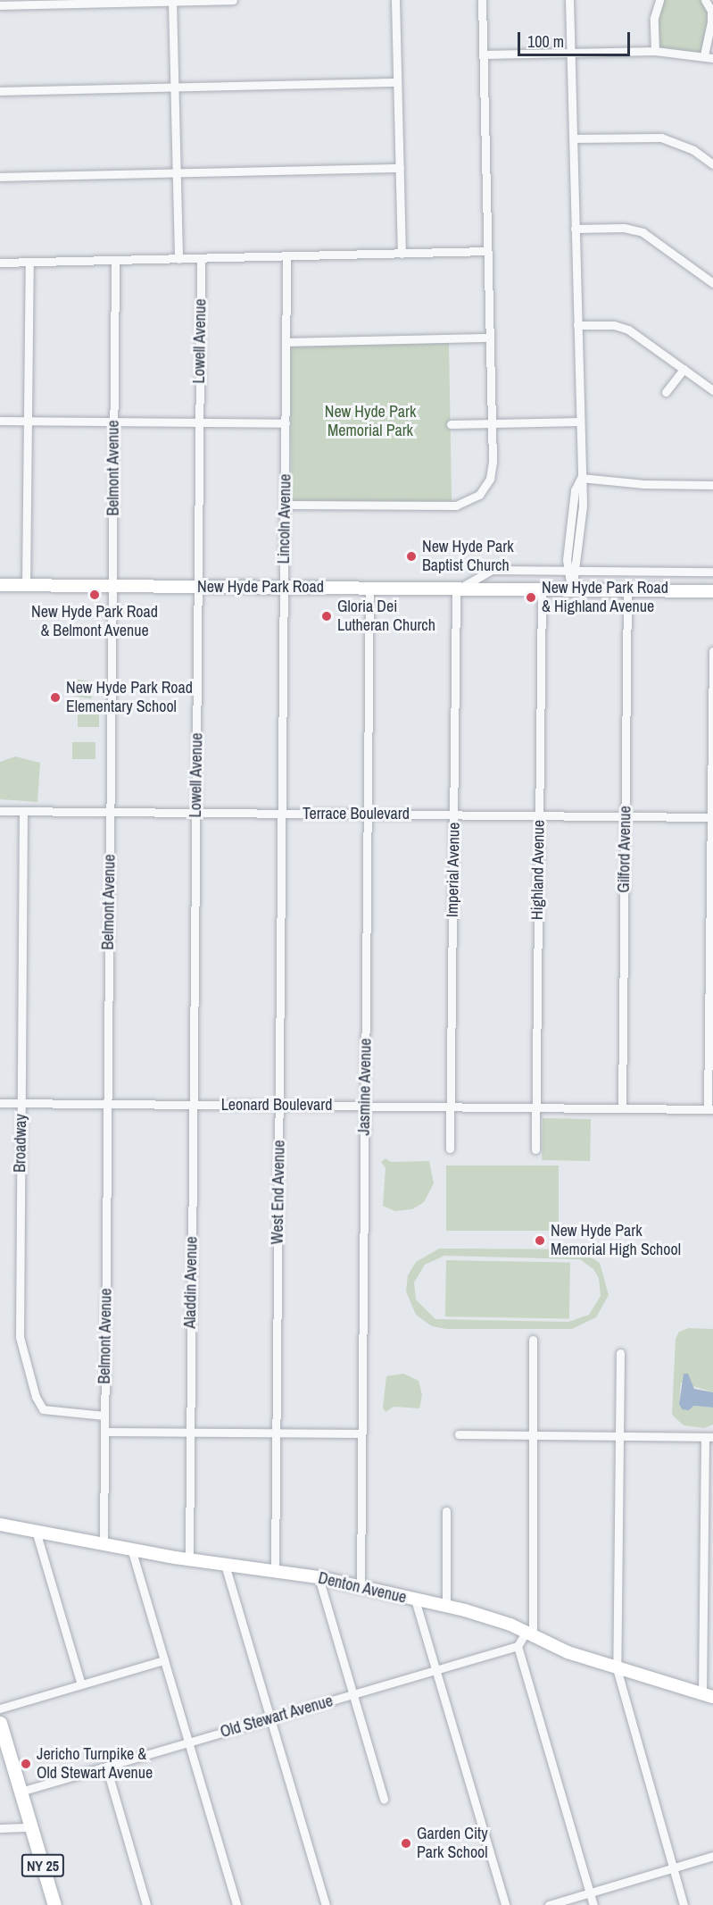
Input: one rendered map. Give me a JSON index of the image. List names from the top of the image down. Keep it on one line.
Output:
{"streets":{"main road":["New Hyde Park Road","Denton Avenue","NY 25"],"street":["Lowell Avenue","Belmont Avenue","Lincoln Avenue","Terrace Boulevard","Gilford Avenue","Imperial Avenue","Highland Avenue","Jasmine Avenue","Leonard Boulevard","Broadway","West End Avenue","Aladdin Avenue","Old Stewart Avenue"]},"crossings":[["Lowell Avenue","New Hyde Park Road"],["Lowell Avenue","Terrace Boulevard"],["Lowell Avenue","Aladdin Avenue"],["Belmont Avenue","New Hyde Park Road"],["Belmont Avenue","Terrace Boulevard"],["Belmont Avenue","Leonard Boulevard"],["Belmont Avenue","Broadway"],["Belmont Avenue","Denton Avenue"],["Lincoln Avenue","New Hyde Park Road"],["Lincoln Avenue","Terrace Boulevard"],["Lincoln Avenue","West End Avenue"],["New Hyde Park Road","Gilford Avenue"],["New Hyde Park Road","Imperial Avenue"],["New Hyde Park Road","Highland Avenue"],["New Hyde Park Road","Jasmine Avenue"],["Terrace Boulevard","Gilford Avenue"],["Terrace Boulevard","Imperial Avenue"],["Terrace Boulevard","Highland Avenue"],["Terrace Boulevard","Jasmine Avenue"],["Terrace Boulevard","Broadway"],["Terrace Boulevard","West End Avenue"],["Gilford Avenue","Leonard Boulevard"],["Imperial Avenue","Leonard Boulevard"],["Highland Avenue","Leonard Boulevard"],["Jasmine Avenue","Leonard Boulevard"],["Jasmine Avenue","Denton Avenue"],["Leonard Boulevard","Broadway"],["Leonard Boulevard","West End Avenue"],["Leonard Boulevard","Aladdin Avenue"],["West End Avenue","Denton Avenue"],["Aladdin Avenue","Denton Avenue"],["Old Stewart Avenue","NY 25"]],"parks":["New Hyde Park Memorial Park"],"places":["New Hyde Park Baptist Church","New Hyde Park Road & Belmont Avenue","New Hyde Park Road & Highland Avenue","Gloria Dei Lutheran Church","New Hyde Park Road Elementary School","New Hyde Park Memorial High School","Jericho Turnpike & Old Stewart Avenue","Garden City Park School"],"scale_bar":"100 m"}
